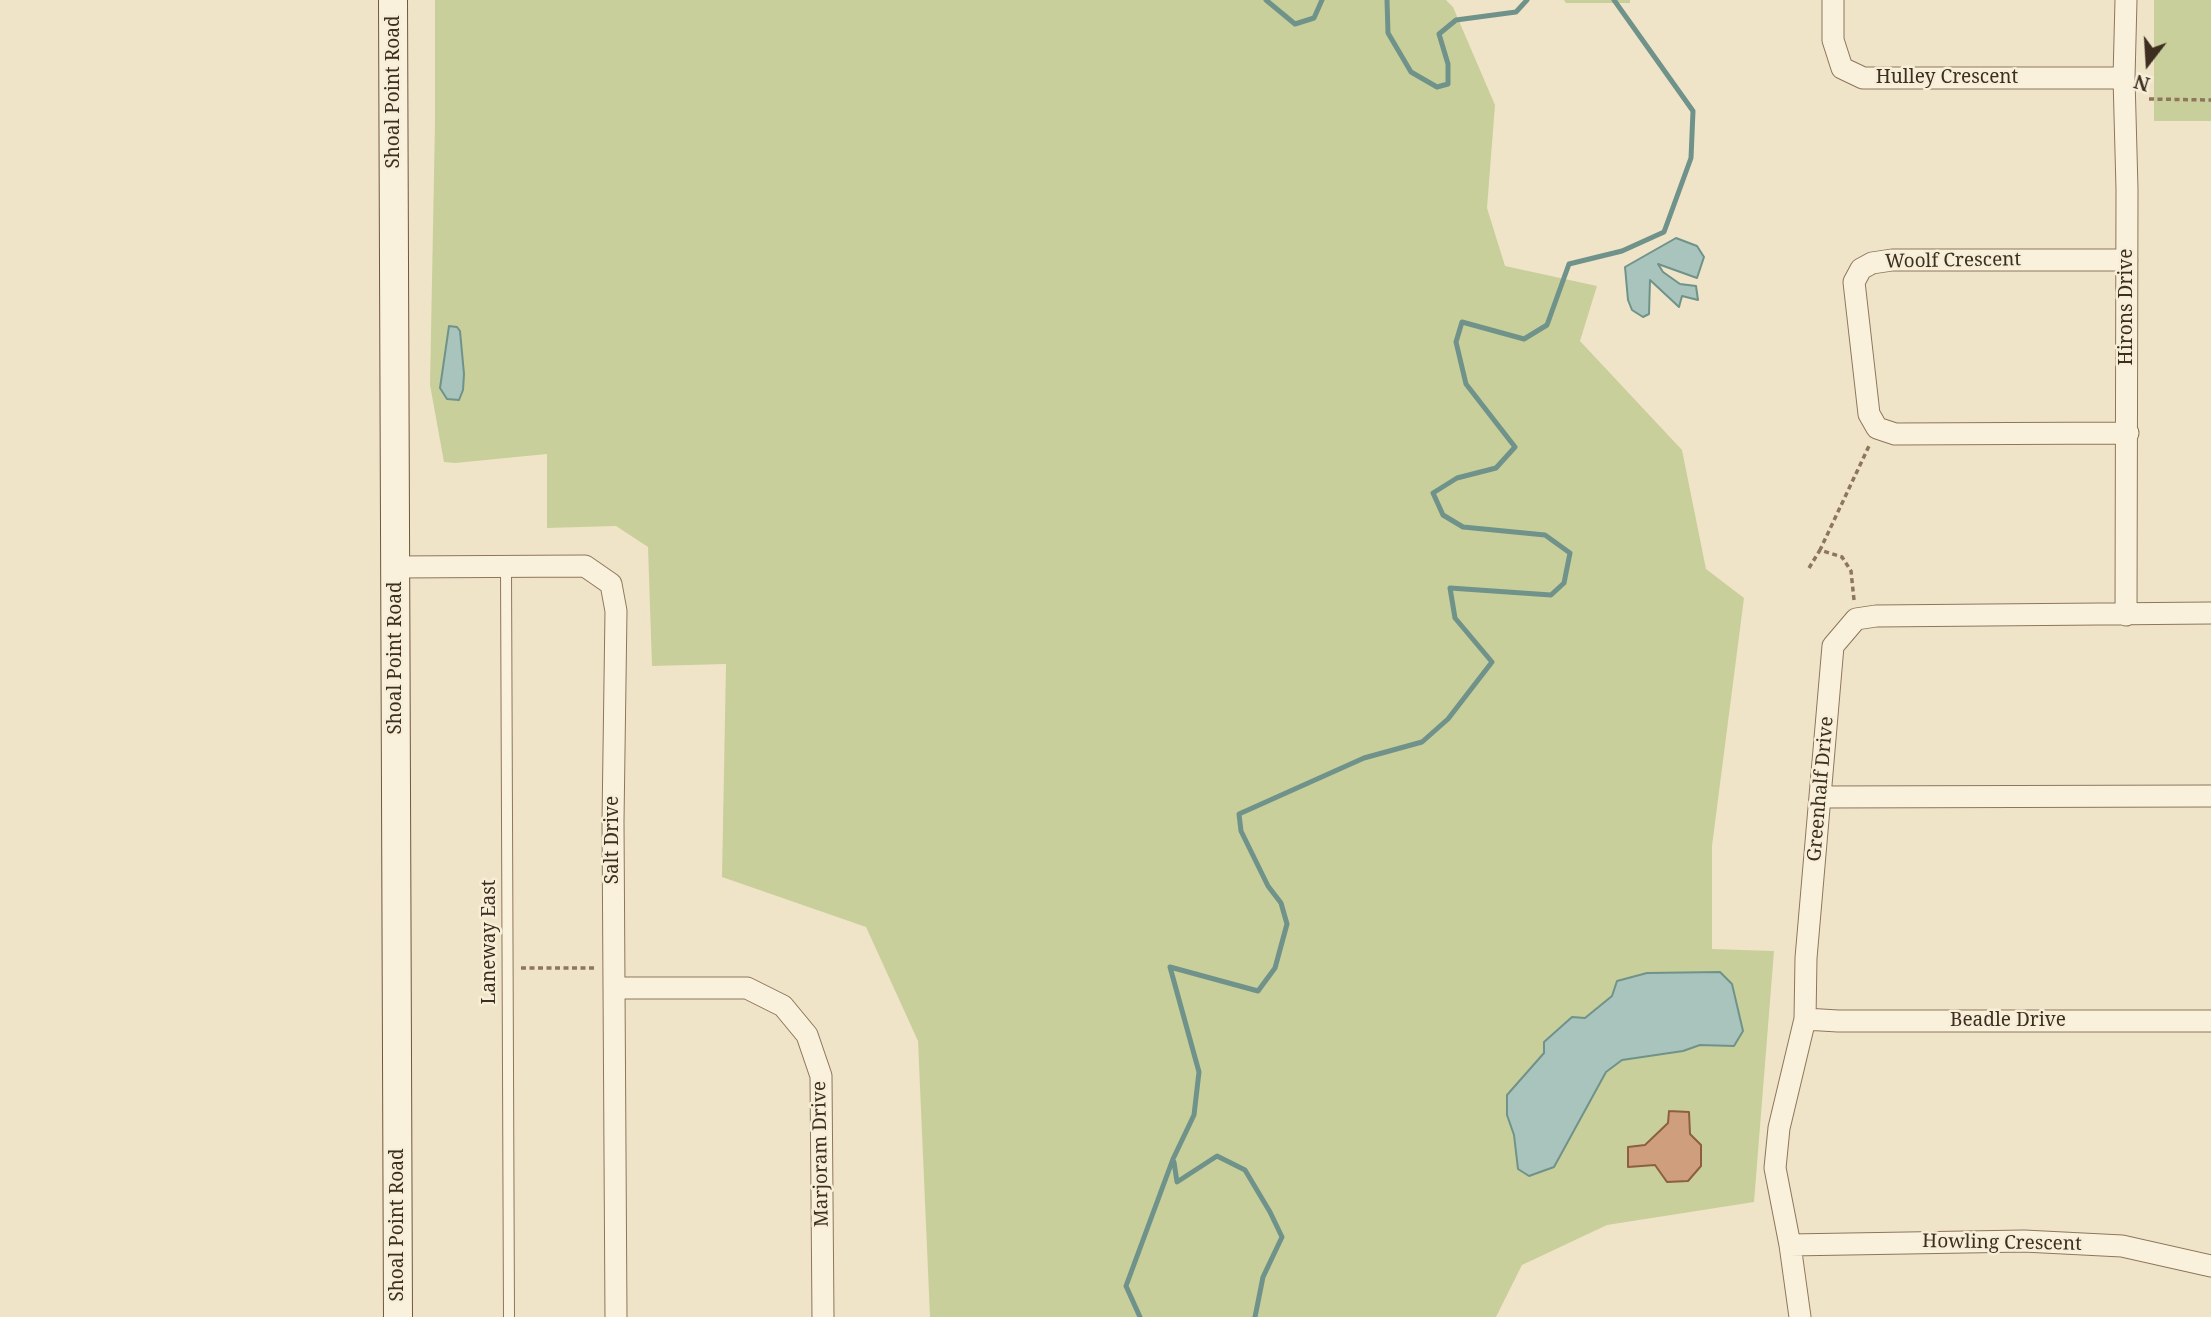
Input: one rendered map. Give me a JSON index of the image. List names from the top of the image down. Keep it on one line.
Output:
{"streets":{"street":["Hulley Crescent","Shoal Point Road","Woolf Crescent","Hirons Drive","Greenhalf Drive","Salt Drive","Beadle Drive","Marjoram Drive","Howling Crescent"],"lane":["Laneway East"]},"crossings":[["Hulley Crescent","Hirons Drive"],["Shoal Point Road","Salt Drive"],["Woolf Crescent","Hirons Drive"],["Greenhalf Drive","Beadle Drive"],["Greenhalf Drive","Howling Crescent"],["Salt Drive","Laneway East"],["Salt Drive","Marjoram Drive"]],"north":"bottom"}
